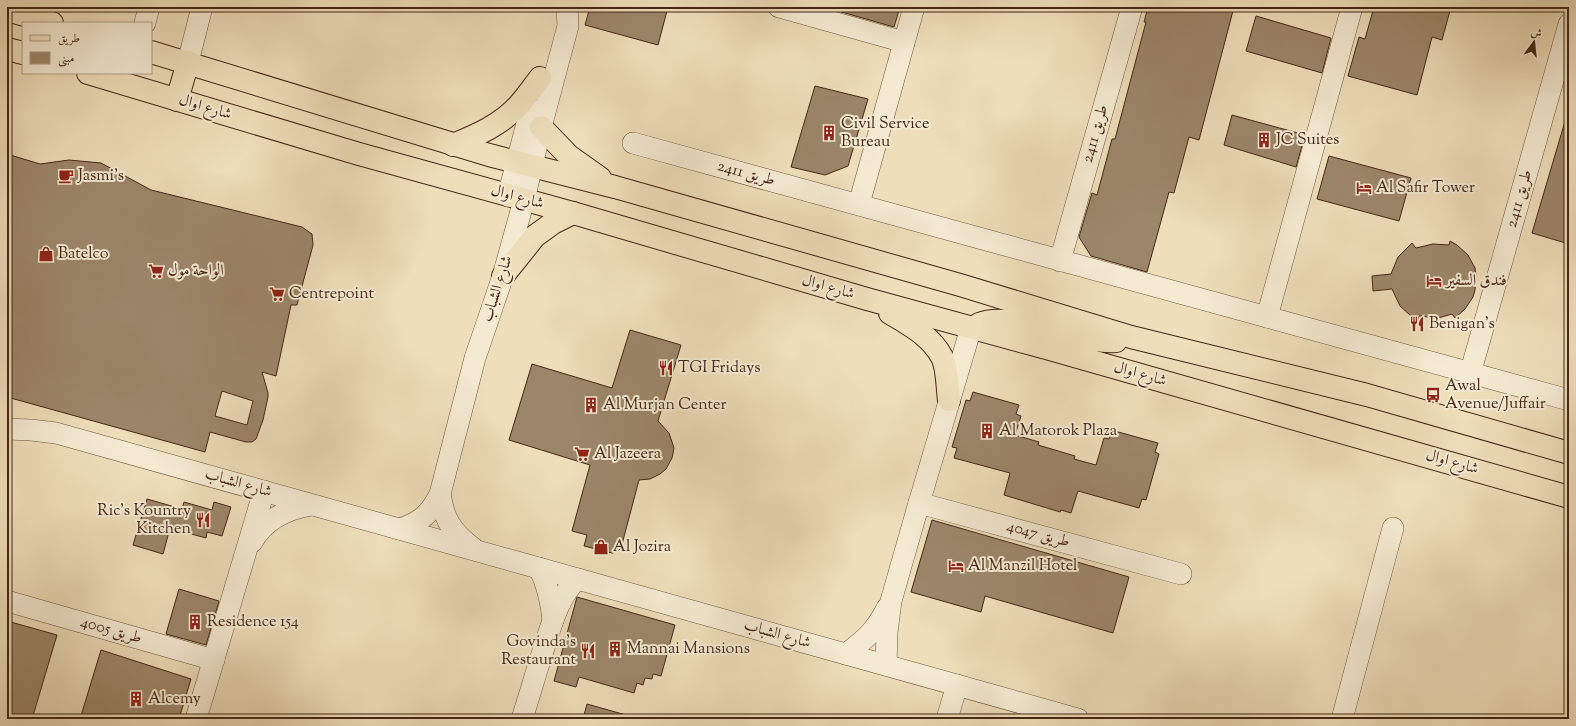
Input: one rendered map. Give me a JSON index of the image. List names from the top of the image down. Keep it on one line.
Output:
{"streets":{"main road":["شارع اوال"],"street":["طريق 2411","شارع الشباب","طريق 4047","طريق 4005"]},"crossings":[["شارع اوال","شارع الشباب"]],"places":{"building":["Civil Service Bureau","JC Suites","Al Murjan Center","Al Matorok Plaza","Residence 154","Mannai Mansions","Alcemy"],"cafe":["Jasmi's"],"hotel":["Al Safir Tower","فندق السفير","Al Manzil Hotel"],"shop":["Batelco","Al Jozira"],"supermarket":["الواحة مول","Centrepoint","Al Jazeera"],"restaurant":["Benigan's","TGI Fridays","Ric's Kountry Kitchen","Govinda's Restaurant"],"bus stop":["Awal Avenue/Juffair"]},"legend":["طريق","مبنى"],"north":"top"}
